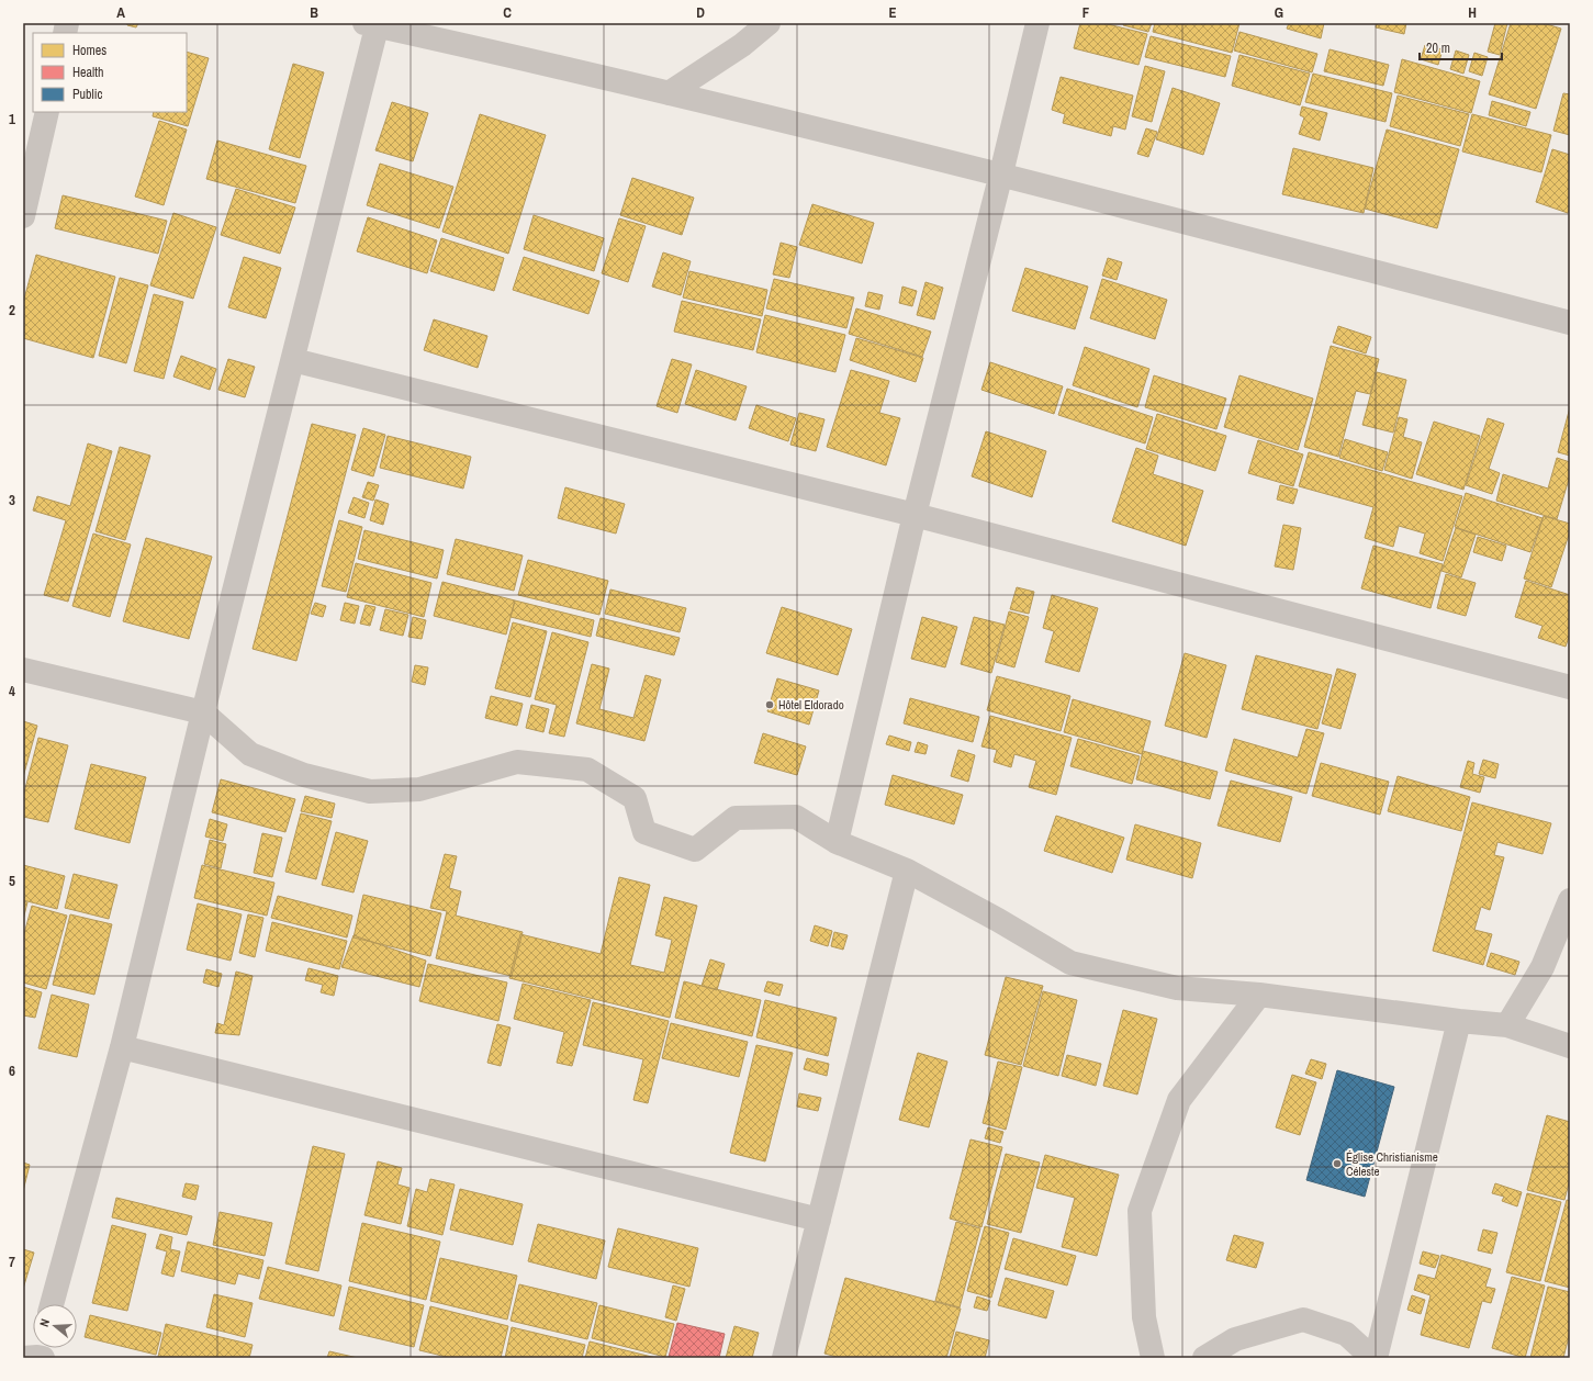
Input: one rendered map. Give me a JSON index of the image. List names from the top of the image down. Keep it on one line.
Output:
{"places":["Hôtel Eldorado","Église Christianisme Céleste"],"legend":["Homes","Health","Public"],"scale_bar":"20 m","north":"left","grid":{"columns":["A","B","C","D","E","F","G","H"],"rows":["1","2","3","4","5","6","7"]}}
